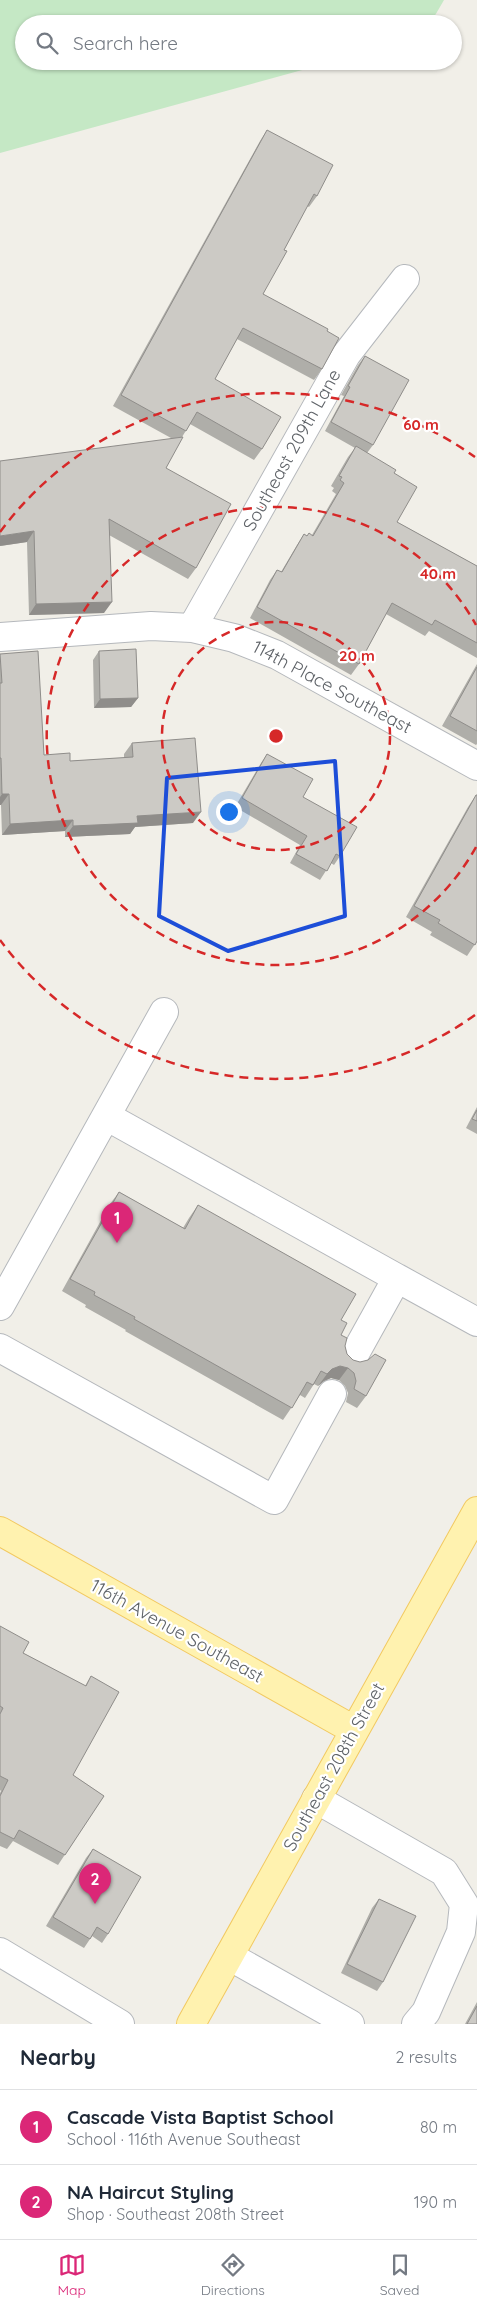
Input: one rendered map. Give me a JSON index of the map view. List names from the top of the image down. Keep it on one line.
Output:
{"streets":{"main road":["116th Avenue Southeast","Southeast 208th Street"],"street":["Southeast 209th Lane","114th Place Southeast"]},"crossings":[["Southeast 209th Lane","114th Place Southeast"],["116th Avenue Southeast","Southeast 208th Street"]],"page":{"search":"Search here","pins":["1","2"],"heading":["Nearby","2 results"],"list":[{"mark":"1","name":"Cascade Vista Baptist School","note":"School · 116th Avenue Southeast","value":"80 m"},{"mark":"2","name":"NA Haircut Styling","note":"Shop · Southeast 208th Street","value":"190 m"}],"nav":["Map","Directions","Saved"]},"rings":["60 m","40 m","20 m"]}
